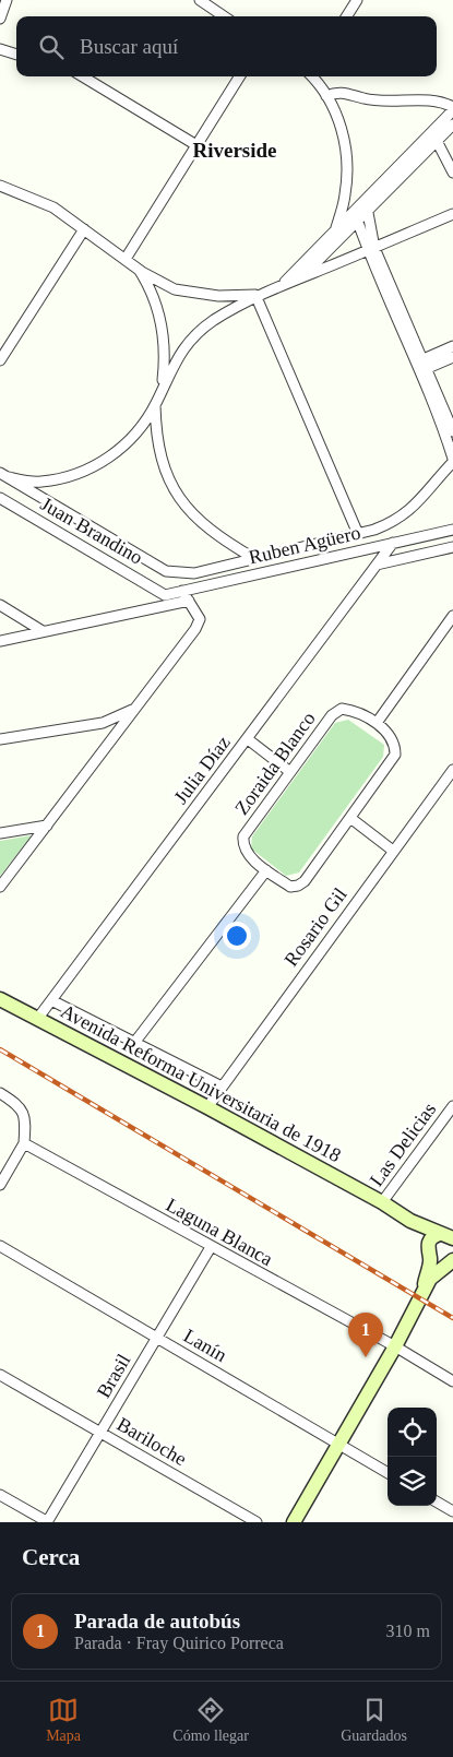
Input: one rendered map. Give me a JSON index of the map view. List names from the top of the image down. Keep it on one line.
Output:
{"streets":{"main road":["Avenida Reforma Universitaria de 1918"],"street":["Juan Brandino","Ruben Agüero","Zoraida Blanco","Julia Díaz","Rosario Gil","Las Delicias","Laguna Blanca","Lanín","Brasil","Bariloche"]},"crossings":[["Juan Brandino","Ruben Agüero"],["Ruben Agüero","Julia Díaz"],["Julia Díaz","Avenida Reforma Universitaria de 1918"],["Rosario Gil","Avenida Reforma Universitaria de 1918"],["Avenida Reforma Universitaria de 1918","Las Delicias"],["Laguna Blanca","Brasil"],["Lanín","Brasil"],["Brasil","Bariloche"]],"districts":["Riverside"],"page":{"search":"Buscar aquí","pins":"1","heading":"Cerca","list":[{"mark":"1","name":"Parada de autobús","note":"Parada · Fray Quirico Porreca","value":"310 m"}],"nav":["Mapa","Cómo llegar","Guardados"]}}
